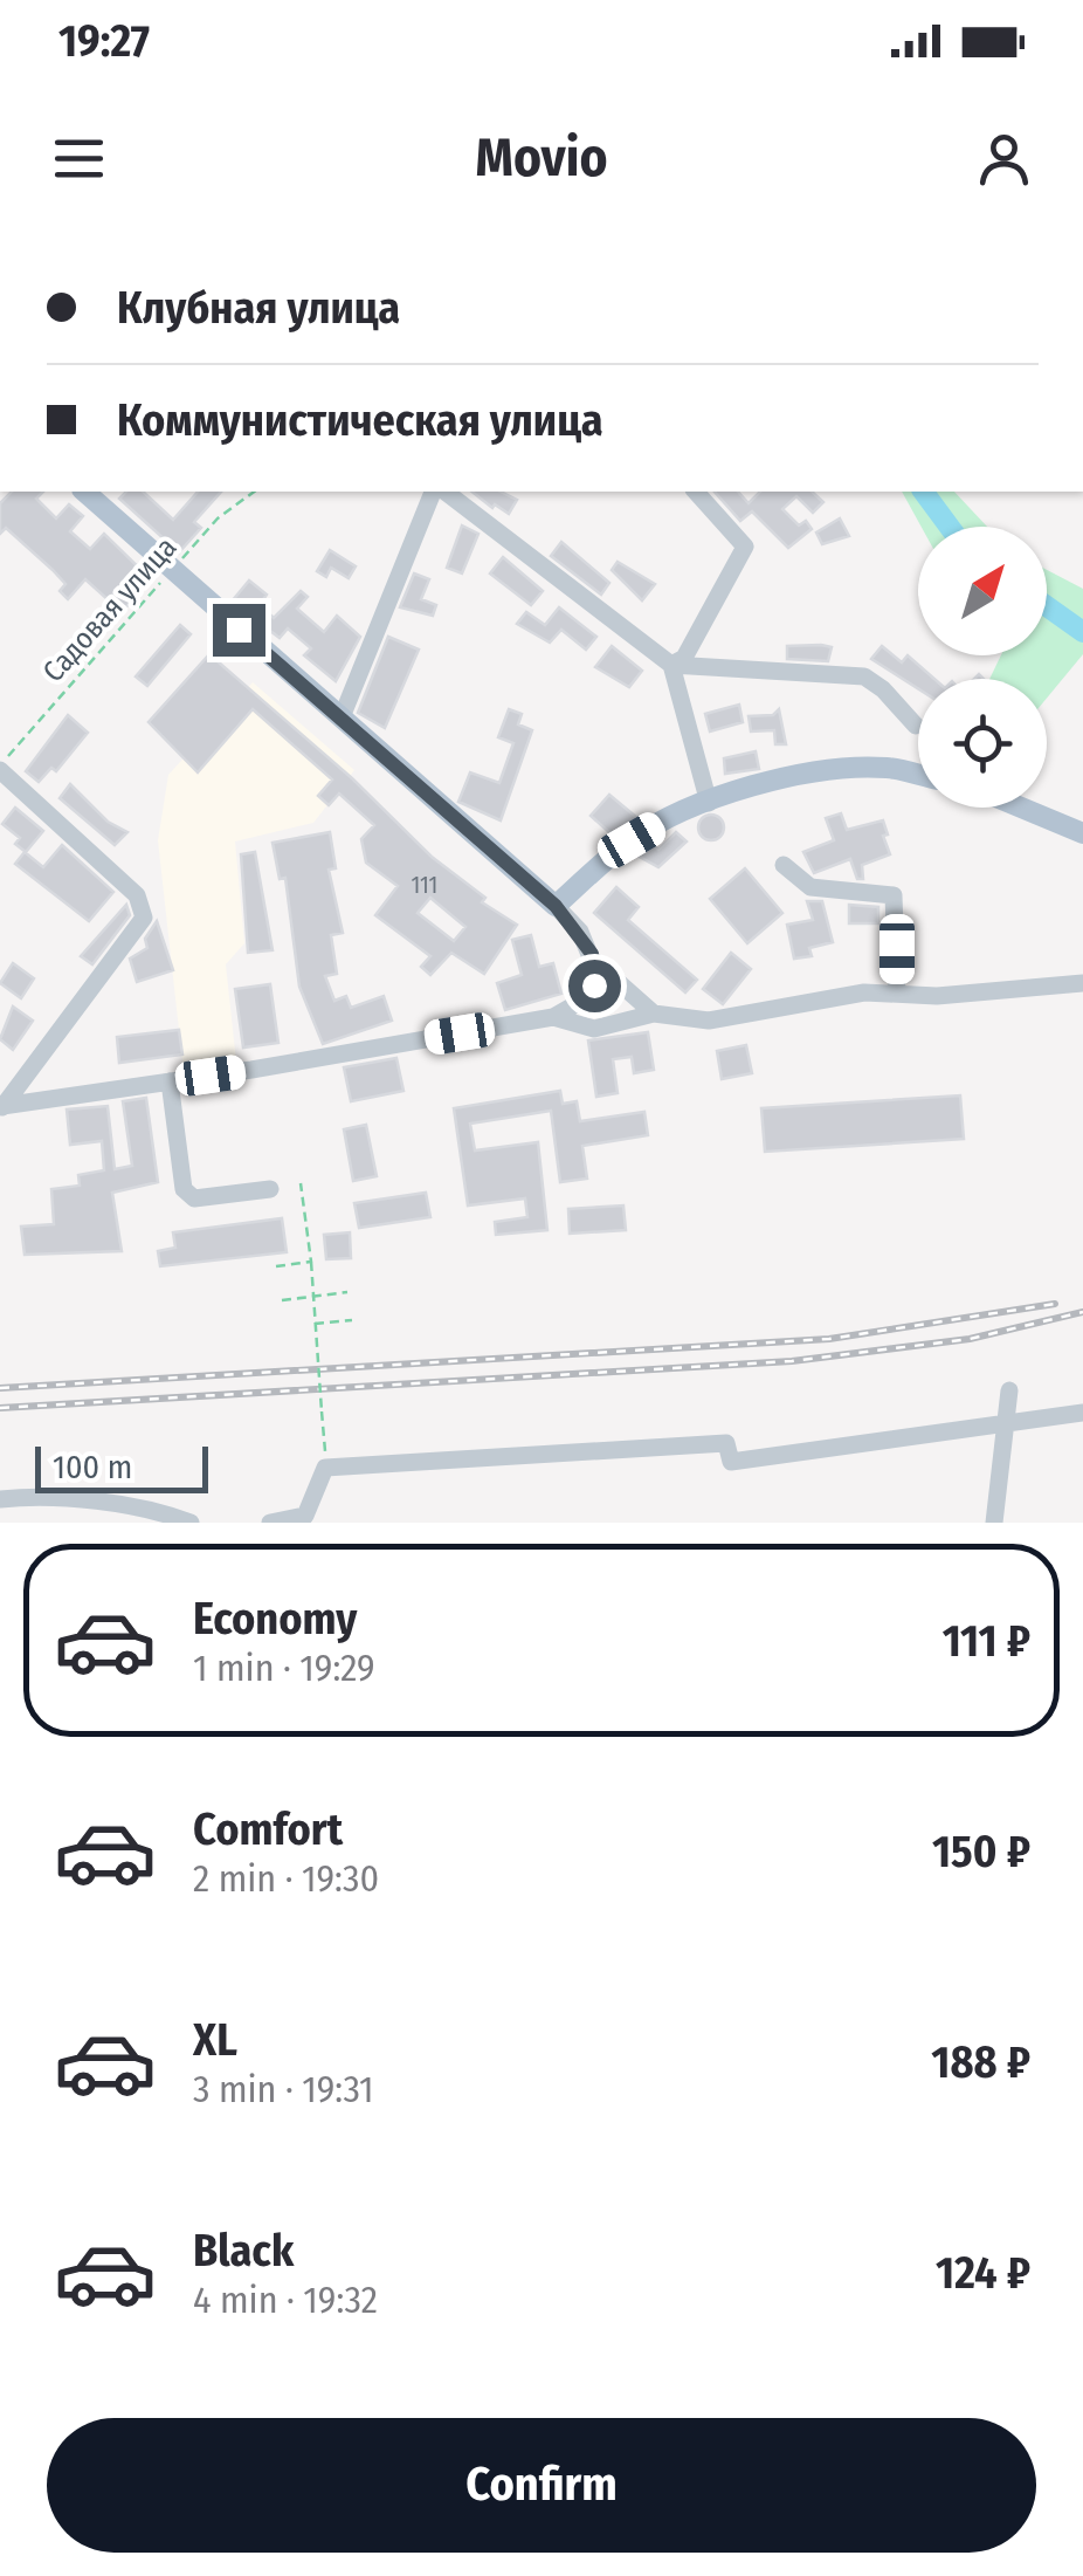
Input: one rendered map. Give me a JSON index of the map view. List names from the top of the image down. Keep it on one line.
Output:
{"streets":{"path":["Садовая улица"]},"house_numbers":["111"],"scale_bar":"100 m","north":"top right","page":{"status":"19:27","header":"Movio","banner":["Клубная улица","Коммунистическая улица"],"scale":"100 m","list":[{"name":"Economy","note":"1 min · 19:29","value":"111 ₽"},{"name":"Comfort","note":"2 min · 19:30","value":"150 ₽"},{"name":"XL","note":"3 min · 19:31","value":"188 ₽"},{"name":"Black","note":"4 min · 19:32","value":"124 ₽"}],"buttons":"Confirm"}}
